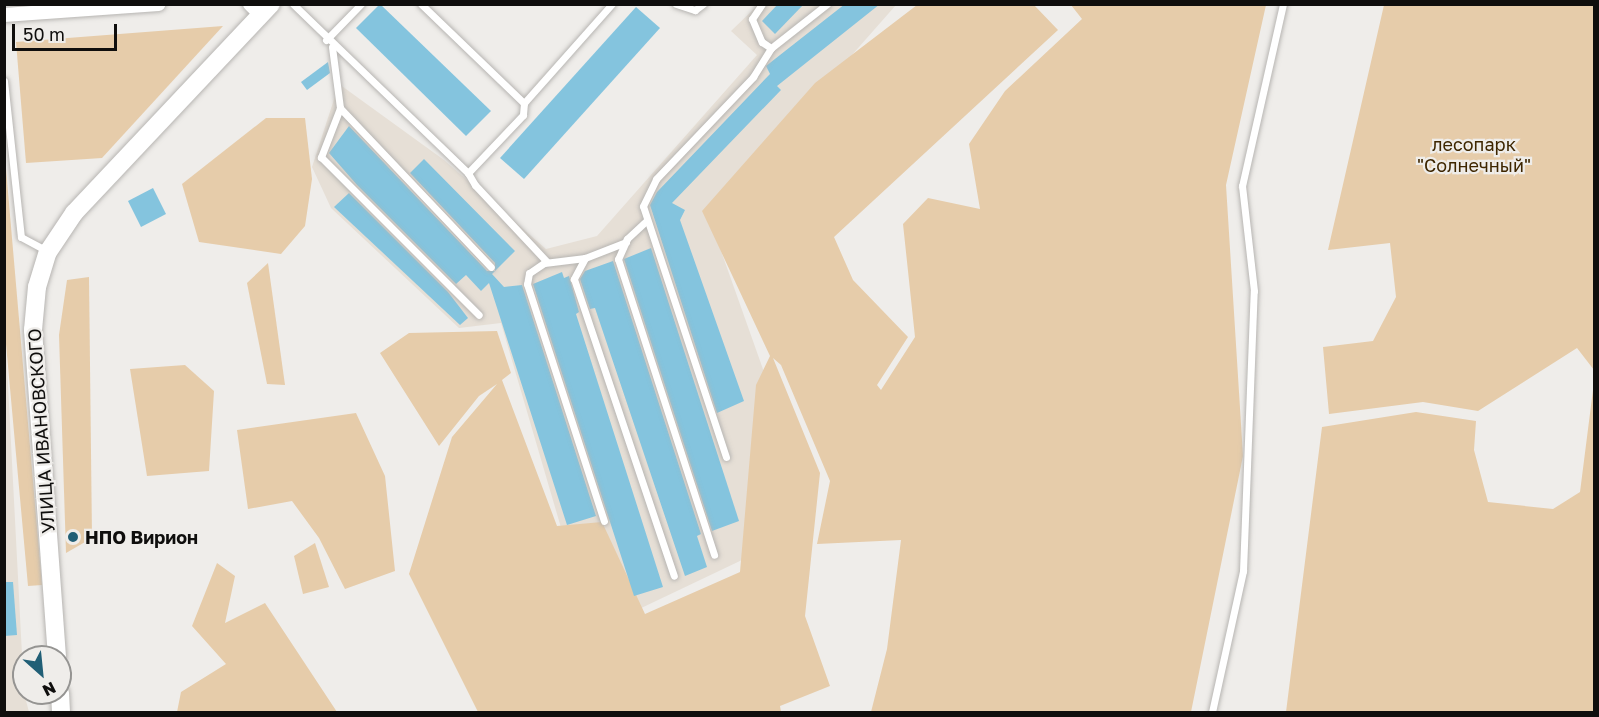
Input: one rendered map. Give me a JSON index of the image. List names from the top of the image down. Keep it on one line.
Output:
{"streets":{"main road":["УЛИЦА ИВАНОВСКОГО"]},"parks":["лесопарк \"Солнечный\""],"places":["НПО Вирион"],"scale_bar":"50 m","north":"bottom right"}
